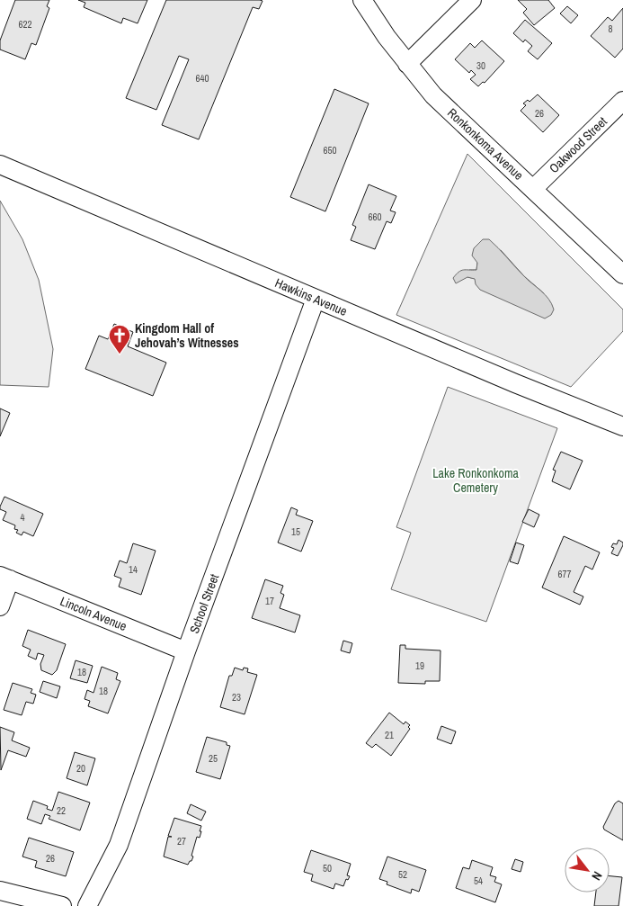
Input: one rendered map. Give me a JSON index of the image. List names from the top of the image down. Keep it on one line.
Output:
{"streets":{"street":["Ronkonkoma Avenue","Oakwood Street","Hawkins Avenue","School Street","Lincoln Avenue"]},"crossings":[["Ronkonkoma Avenue","Oakwood Street"],["Hawkins Avenue","School Street"],["School Street","Lincoln Avenue"]],"parks":["Lake Ronkonkoma Cemetery"],"places":{"church":["Kingdom Hall of Jehovah’s Witnesses"]},"house_numbers":["622","8","30","640","26","650","660","4","15","14","677","17","19","18","18","23","21","25","20","22","27","26","50","52","54"],"north":"bottom right"}
